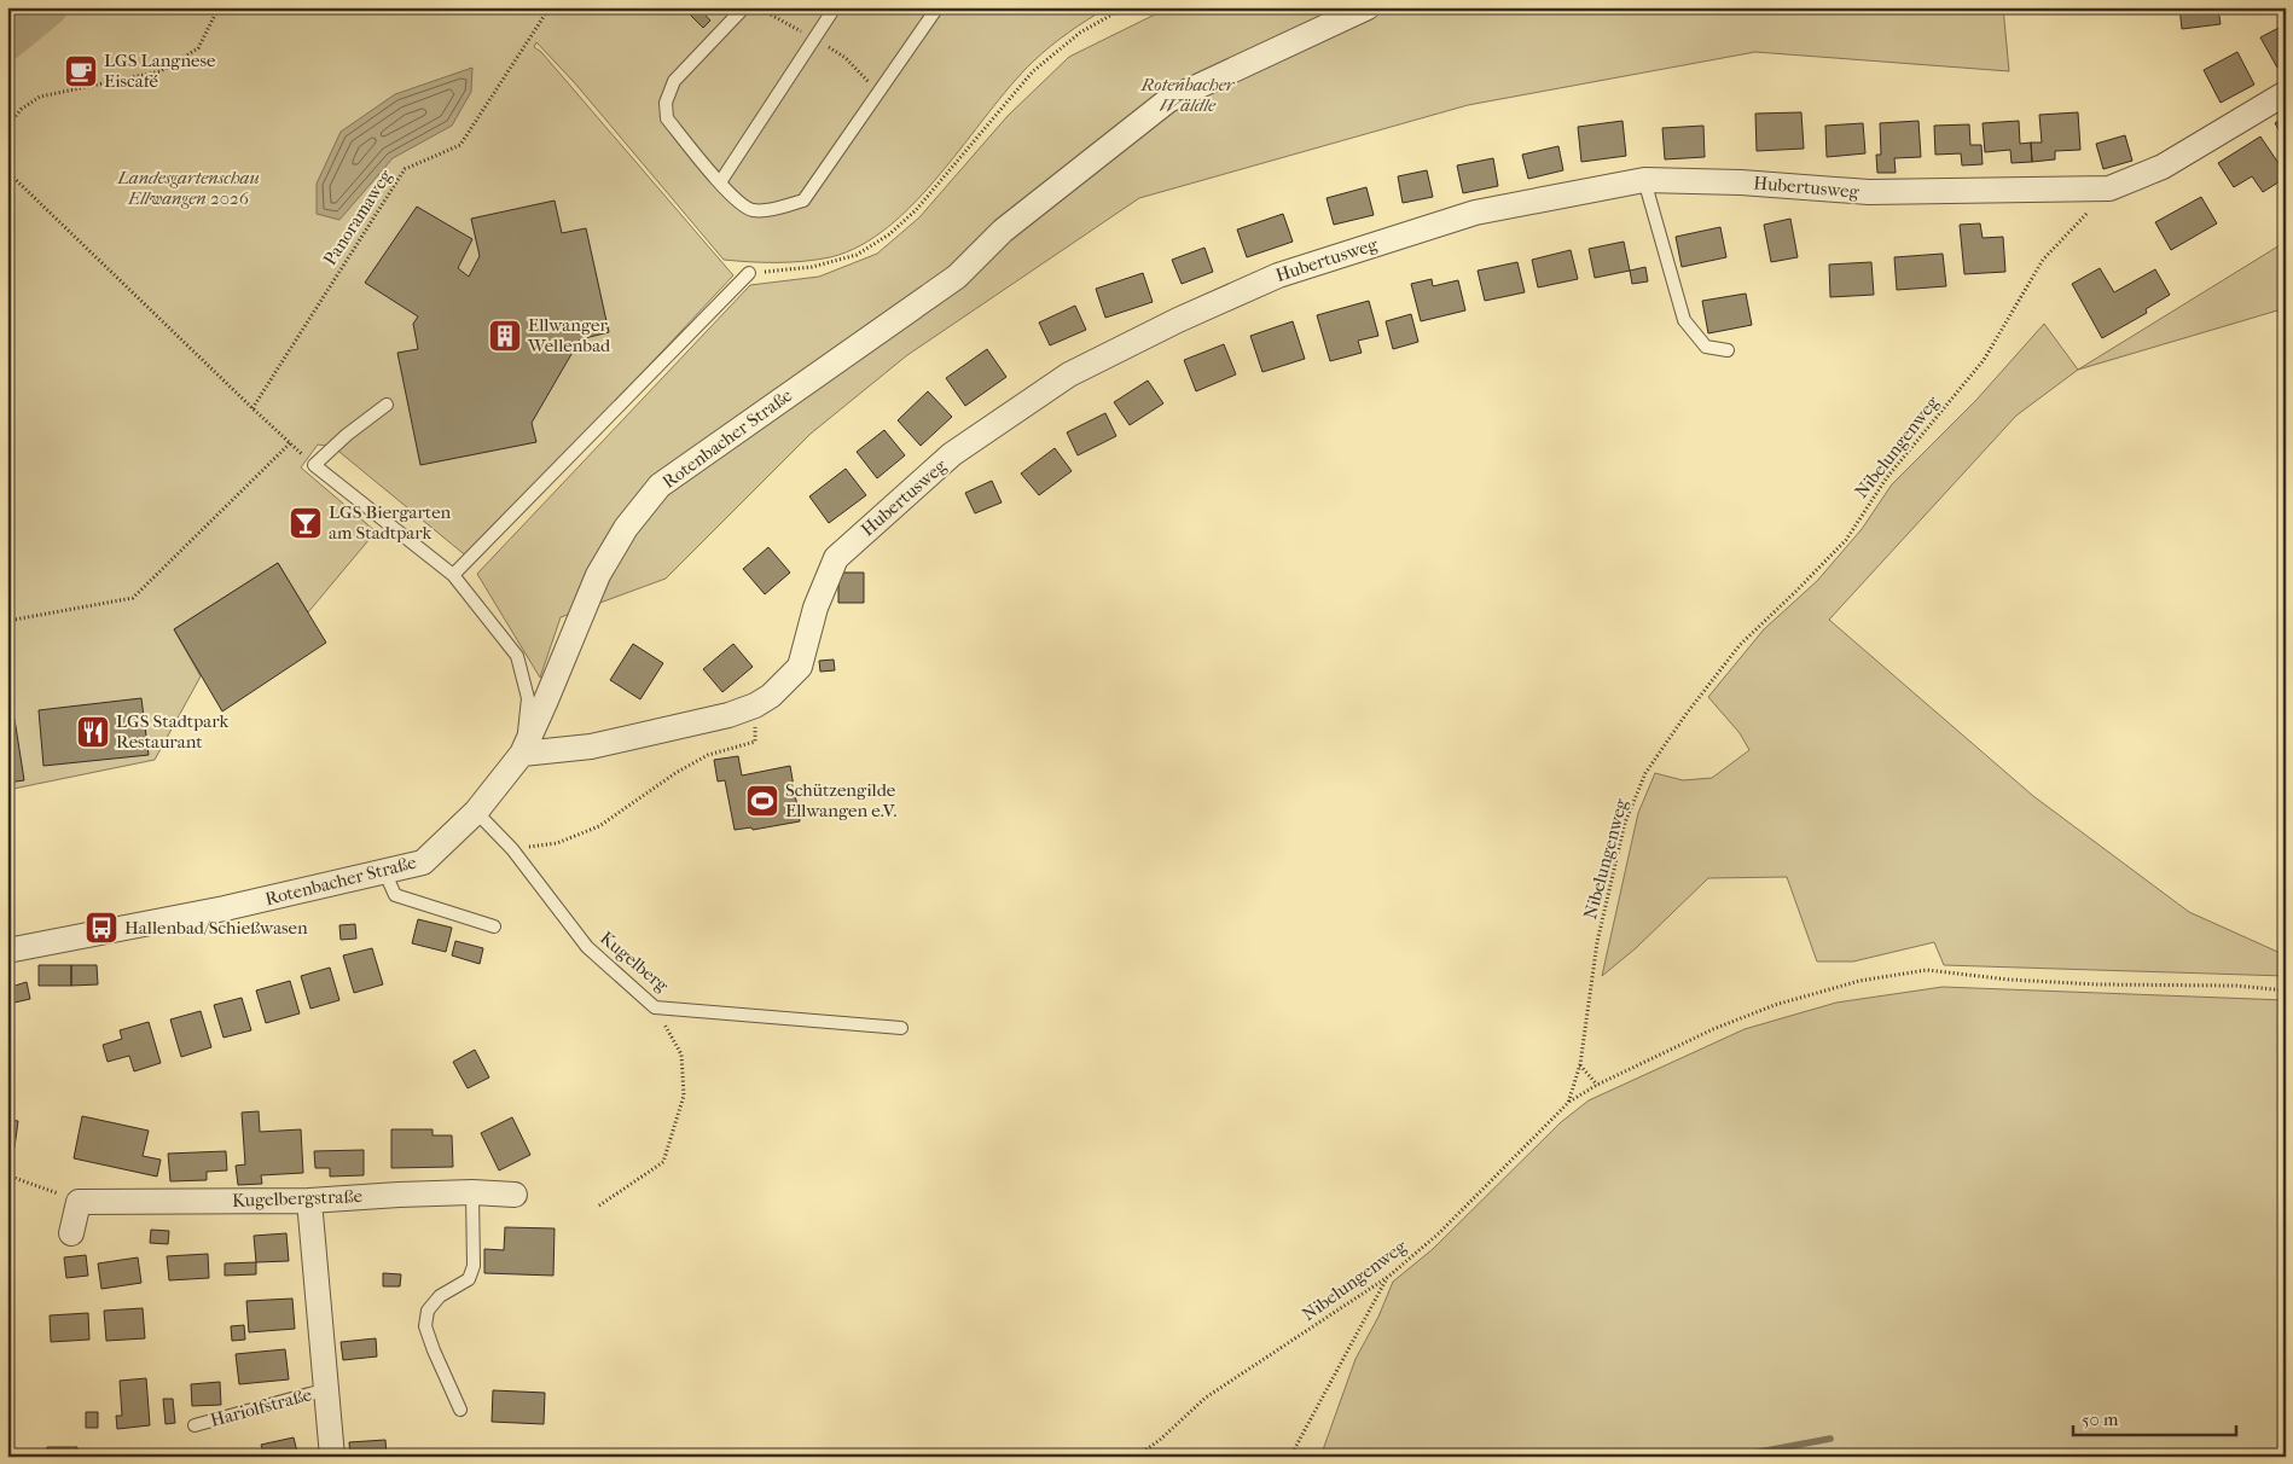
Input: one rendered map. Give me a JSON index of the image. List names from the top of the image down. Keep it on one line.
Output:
{"streets":{"street":["Hubertusweg","Rotenbacher Straße","Kugelbergstraße"],"lane":["Kugelberg","Hariolfstraße"],"path":["Panoramaweg","Nibelungenweg"]},"crossings":[["Hubertusweg","Rotenbacher Straße"],["Hubertusweg","Nibelungenweg"],["Rotenbacher Straße","Kugelberg"]],"parks":["Rotenbacher Wäldle","Landesgartenschau Ellwangen 2026"],"places":{"cafe":["LGS Langnese Eiscafé"],"building":["Ellwanger Wellenbad"],"bar":["LGS Biergarten am Stadtpark"],"restaurant":["LGS Stadtpark Restaurant"],"sports":["Schützengilde Ellwangen e.V."],"bus stop":["Hallenbad/Schießwasen"]},"scale_bar":"50 m"}
